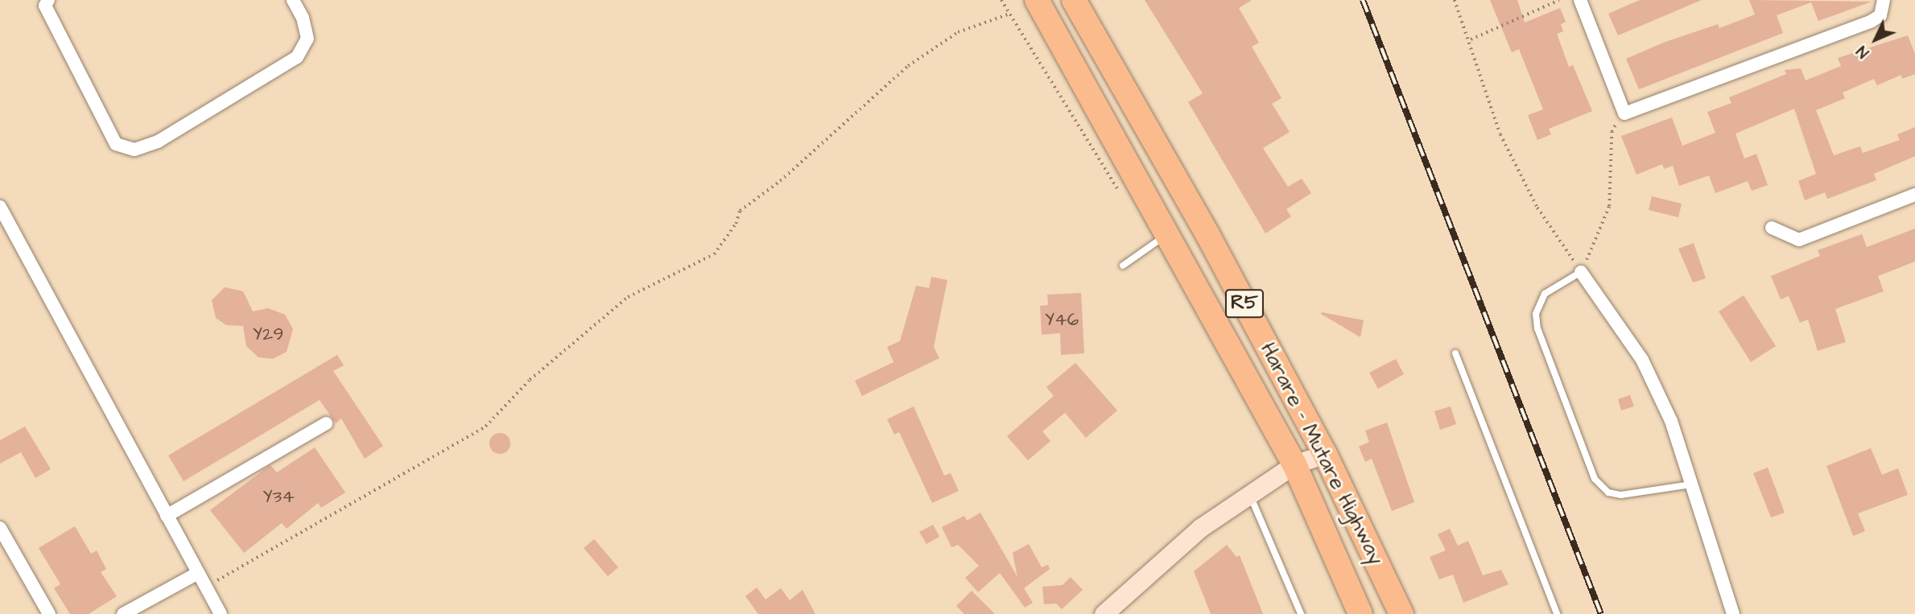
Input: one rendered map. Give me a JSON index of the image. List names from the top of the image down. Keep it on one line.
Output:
{"streets":{"highway":["R5","Harare - Mutare Highway"]},"house_numbers":["Y46","Y29","Y34"],"north":"bottom left"}
